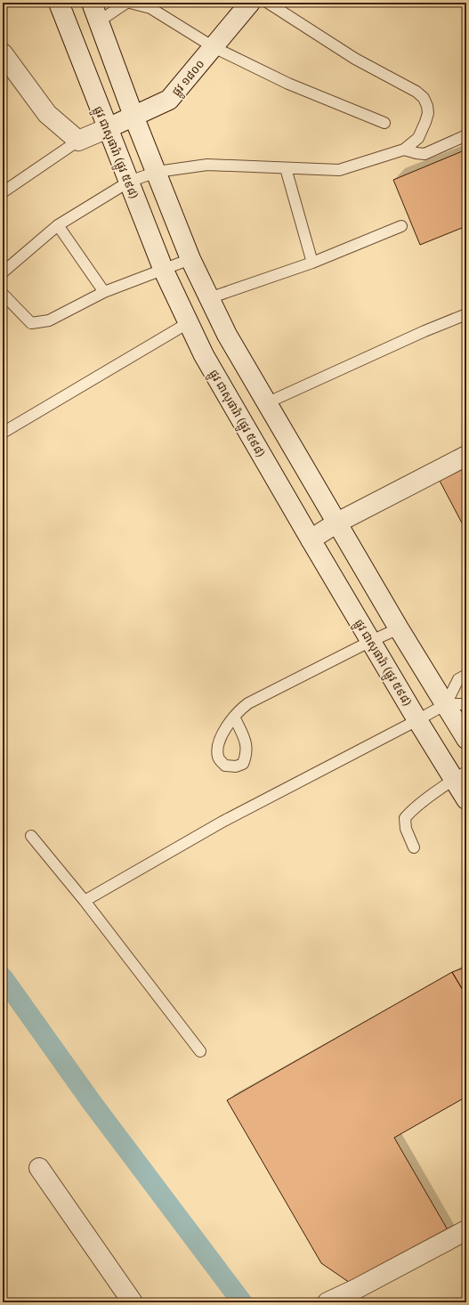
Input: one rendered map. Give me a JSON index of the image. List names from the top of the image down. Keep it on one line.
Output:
{"streets":{"main road":["ផ្លូវ ១៨០០","ផ្លូវ ជាសុផារ៉ា (ផ្លូវ ៥៩៨)"]},"crossings":[["ផ្លូវ ១៨០០","ផ្លូវ ជាសុផារ៉ា (ផ្លូវ ៥៩៨)"]]}
